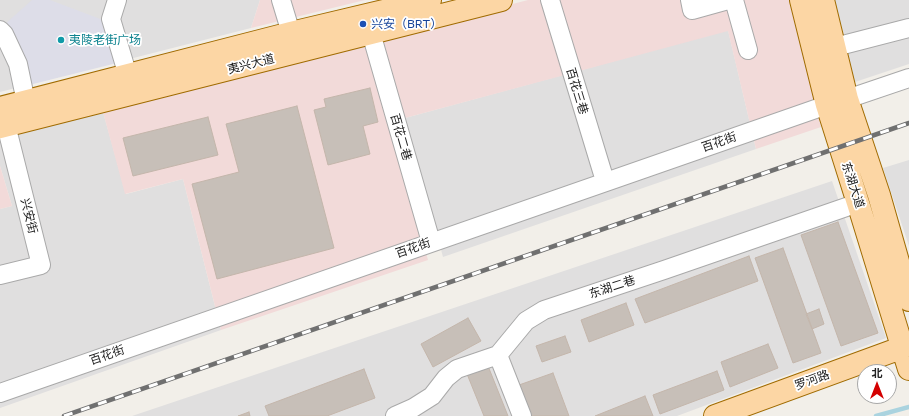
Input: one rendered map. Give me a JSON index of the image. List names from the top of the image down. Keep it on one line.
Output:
{"streets":{"main road":["夷兴大道","东湖大道","罗河路"],"street":["百花三巷","百花二巷","百花街","兴安街","东湖二巷"]},"crossings":[["夷兴大道","百花二巷"],["夷兴大道","兴安街"],["百花三巷","百花街"],["百花二巷","百花街"],["百花街","东湖大道"],["东湖大道","东湖二巷"],["东湖大道","罗河路"]],"places":["兴安（BRT）","夷陵老街广场"],"north":"top"}
